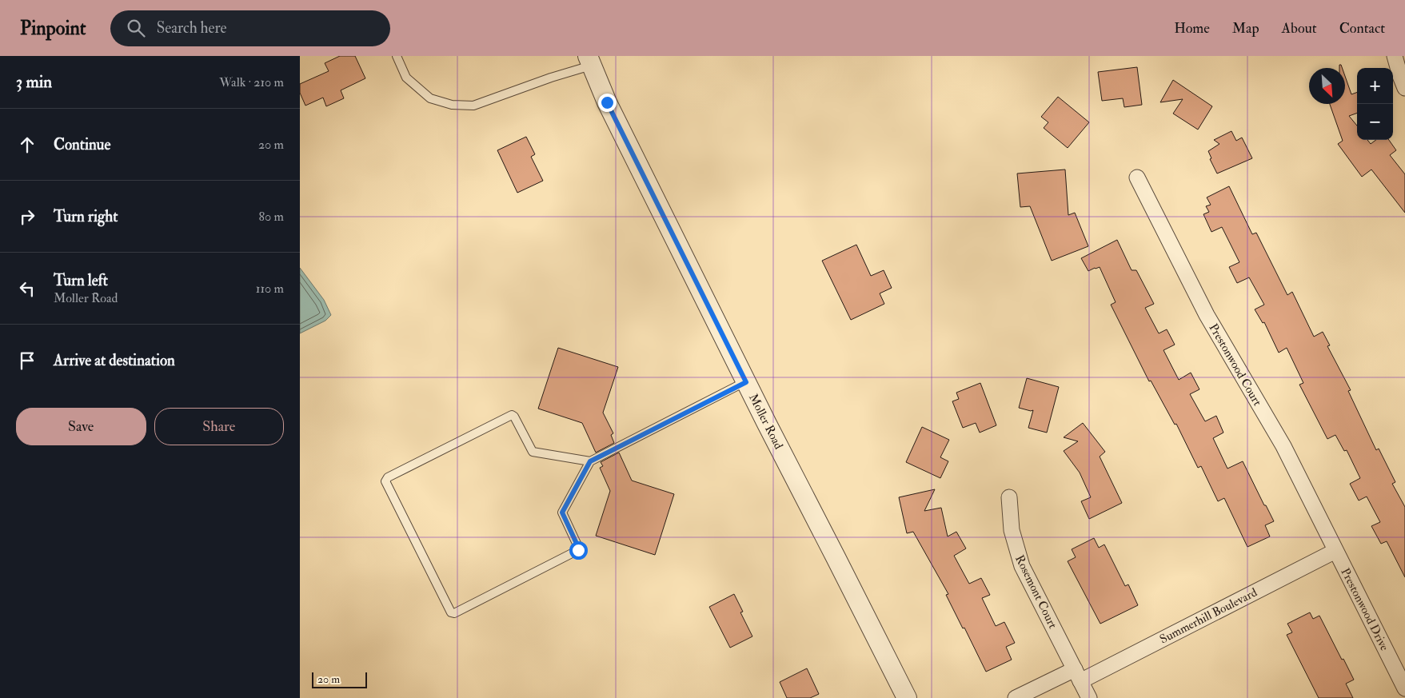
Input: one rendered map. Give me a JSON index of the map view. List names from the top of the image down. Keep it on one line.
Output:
{"streets":{"street":["Prestonwood Court","Moller Road","Rosemont Court","Prestonwood Drive","Summerhill Boulevard"]},"crossings":[["Prestonwood Court","Prestonwood Drive"],["Prestonwood Court","Summerhill Boulevard"],["Rosemont Court","Summerhill Boulevard"],["Prestonwood Drive","Summerhill Boulevard"]],"scale_bar":"20 m","north":"bottom right","page":{"header":"Pinpoint","search":"Search here","nav":["Home","Map","About","Contact"],"heading":["3 min","Walk · 210 m"],"map_buttons":["+","−"],"list":[["Continue","20 m"],["Turn right","80 m"],["Turn left","Moller Road","110 m"],"Arrive at destination"],"buttons":["Save","Share"],"scale":"20 m"}}
